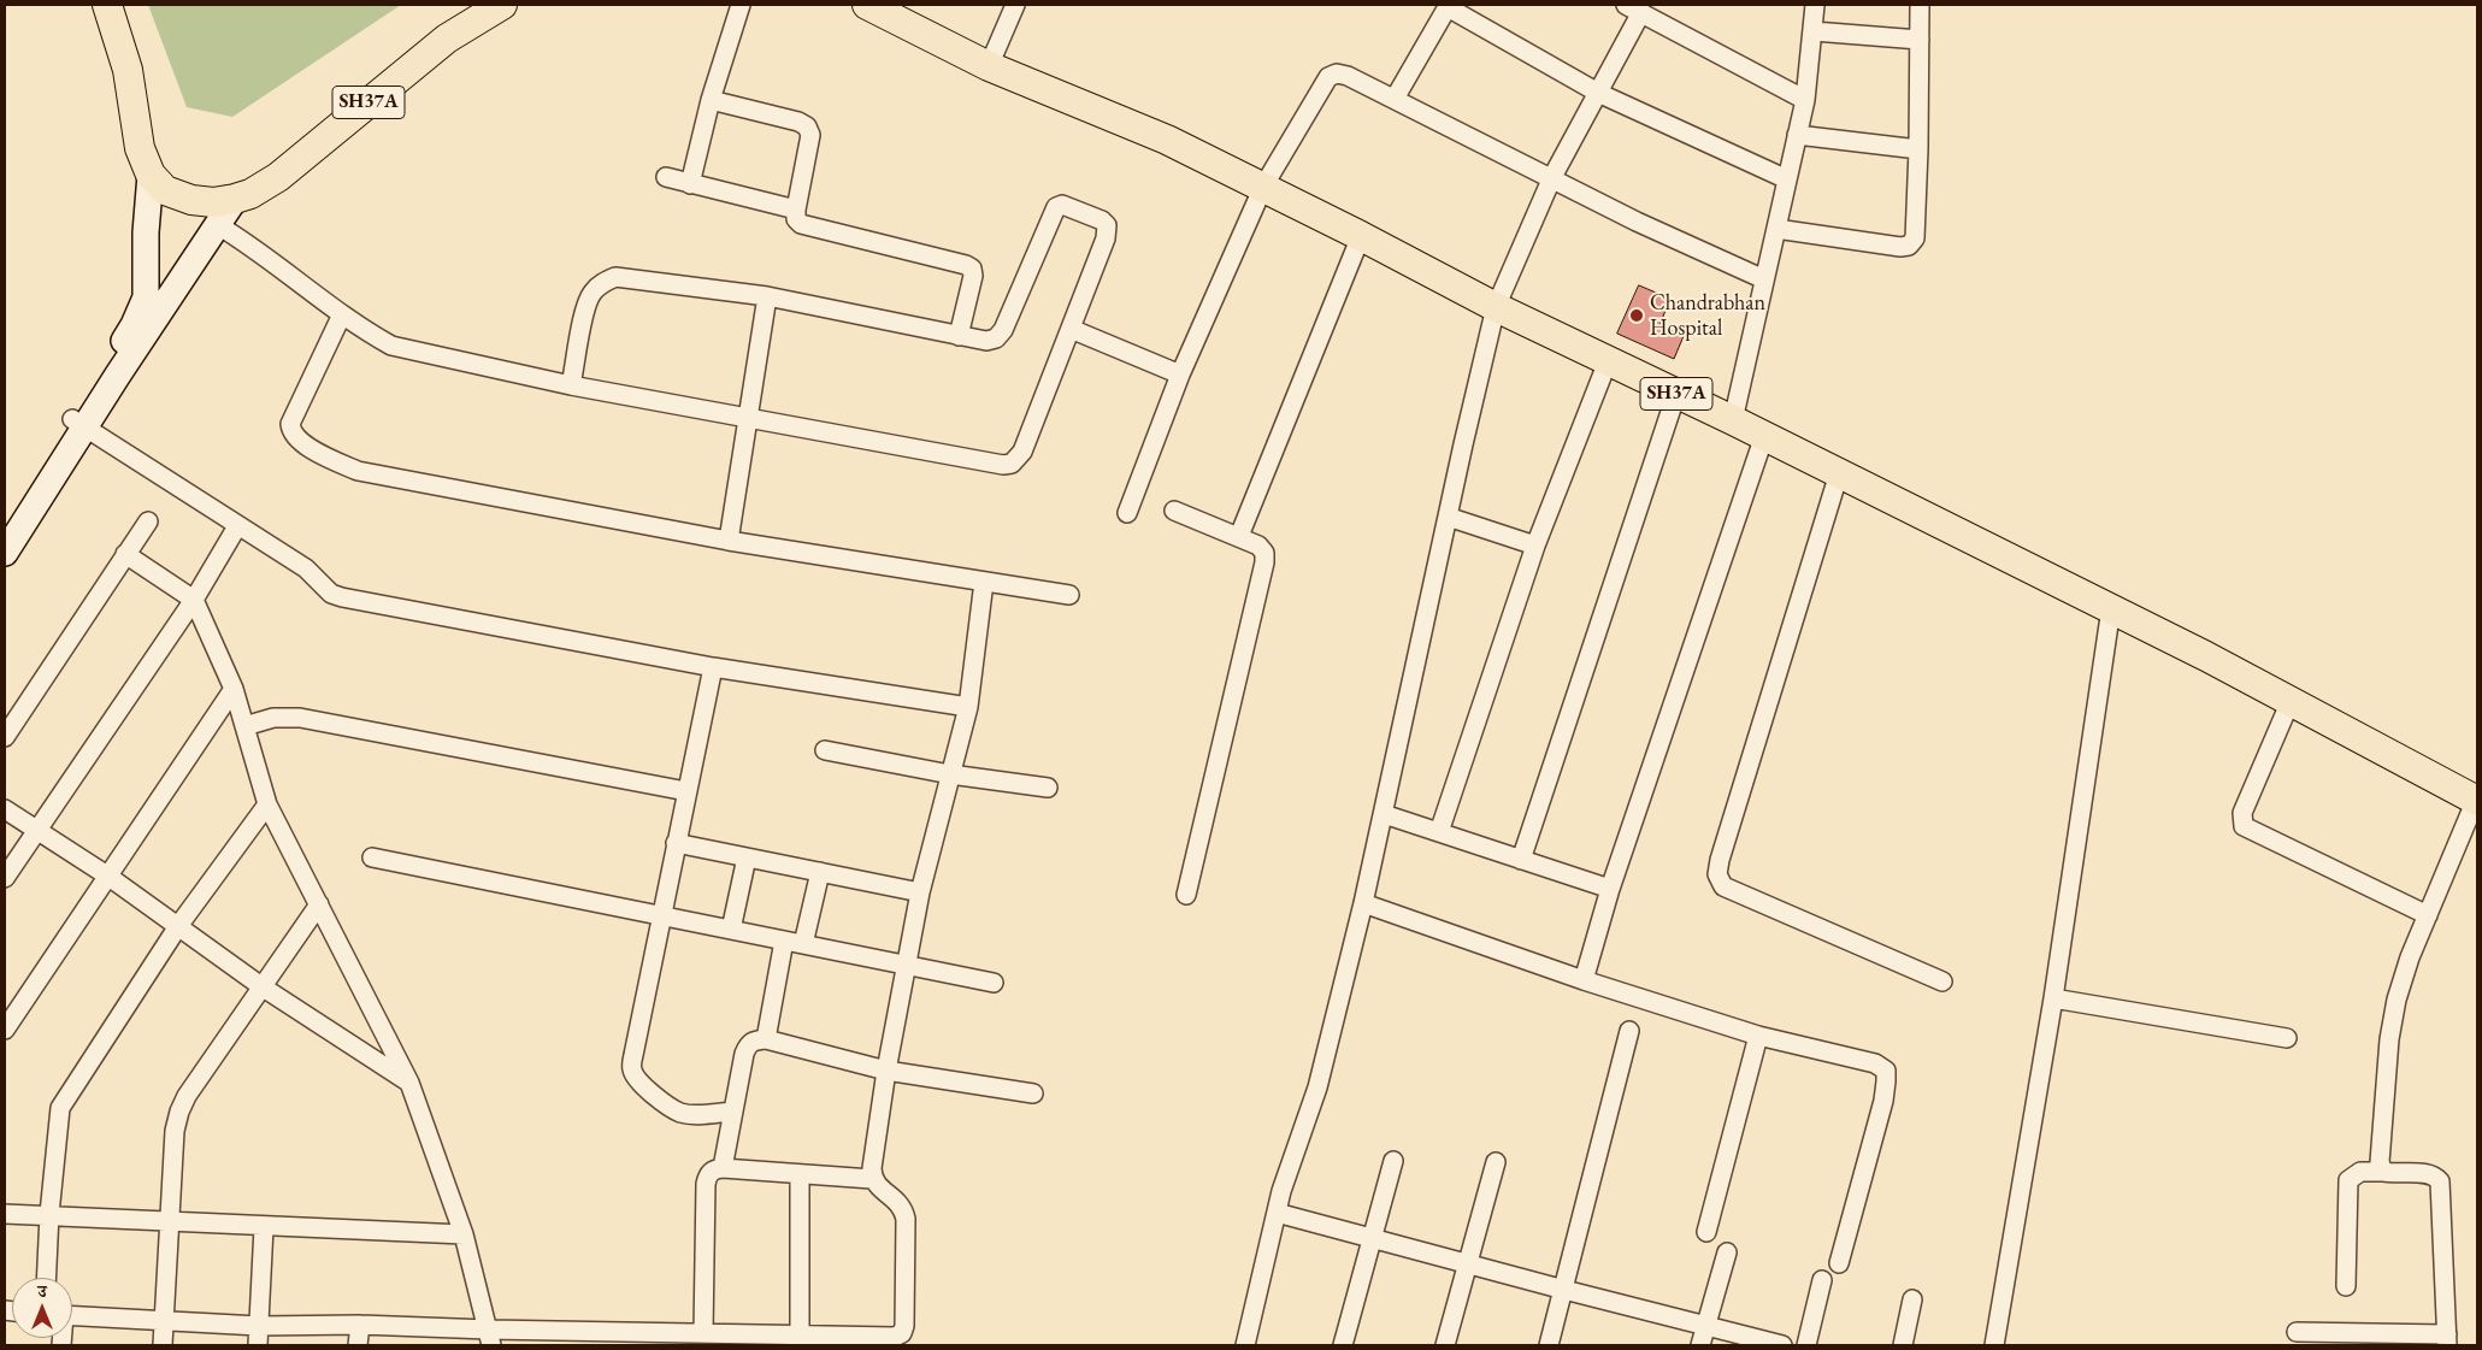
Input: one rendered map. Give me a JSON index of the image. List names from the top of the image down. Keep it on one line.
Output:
{"streets":{"main road":["SH37A"]},"places":["Chandrabhan Hospital"],"north":"top"}
